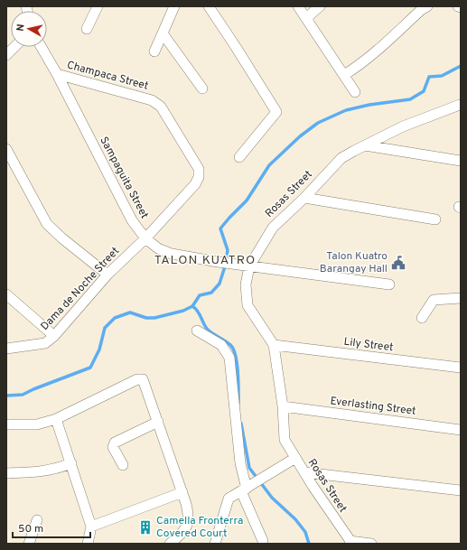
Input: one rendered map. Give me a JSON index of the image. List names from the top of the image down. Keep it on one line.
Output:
{"streets":{"street":["Champaca Street","Sampaguita Street","Rosas Street","Dama de Noche Street","Lily Street","Everlasting Street"]},"crossings":[["Champaca Street","Sampaguita Street"],["Champaca Street","Dama de Noche Street"],["Sampaguita Street","Rosas Street"],["Sampaguita Street","Dama de Noche Street"],["Rosas Street","Lily Street"],["Rosas Street","Everlasting Street"]],"districts":["TALON KUATRO"],"places":{"public building":["Talon Kuatro Barangay Hall"],"building":["Camella Fronterra Covered Court"]},"scale_bar":"50 m","north":"left"}
